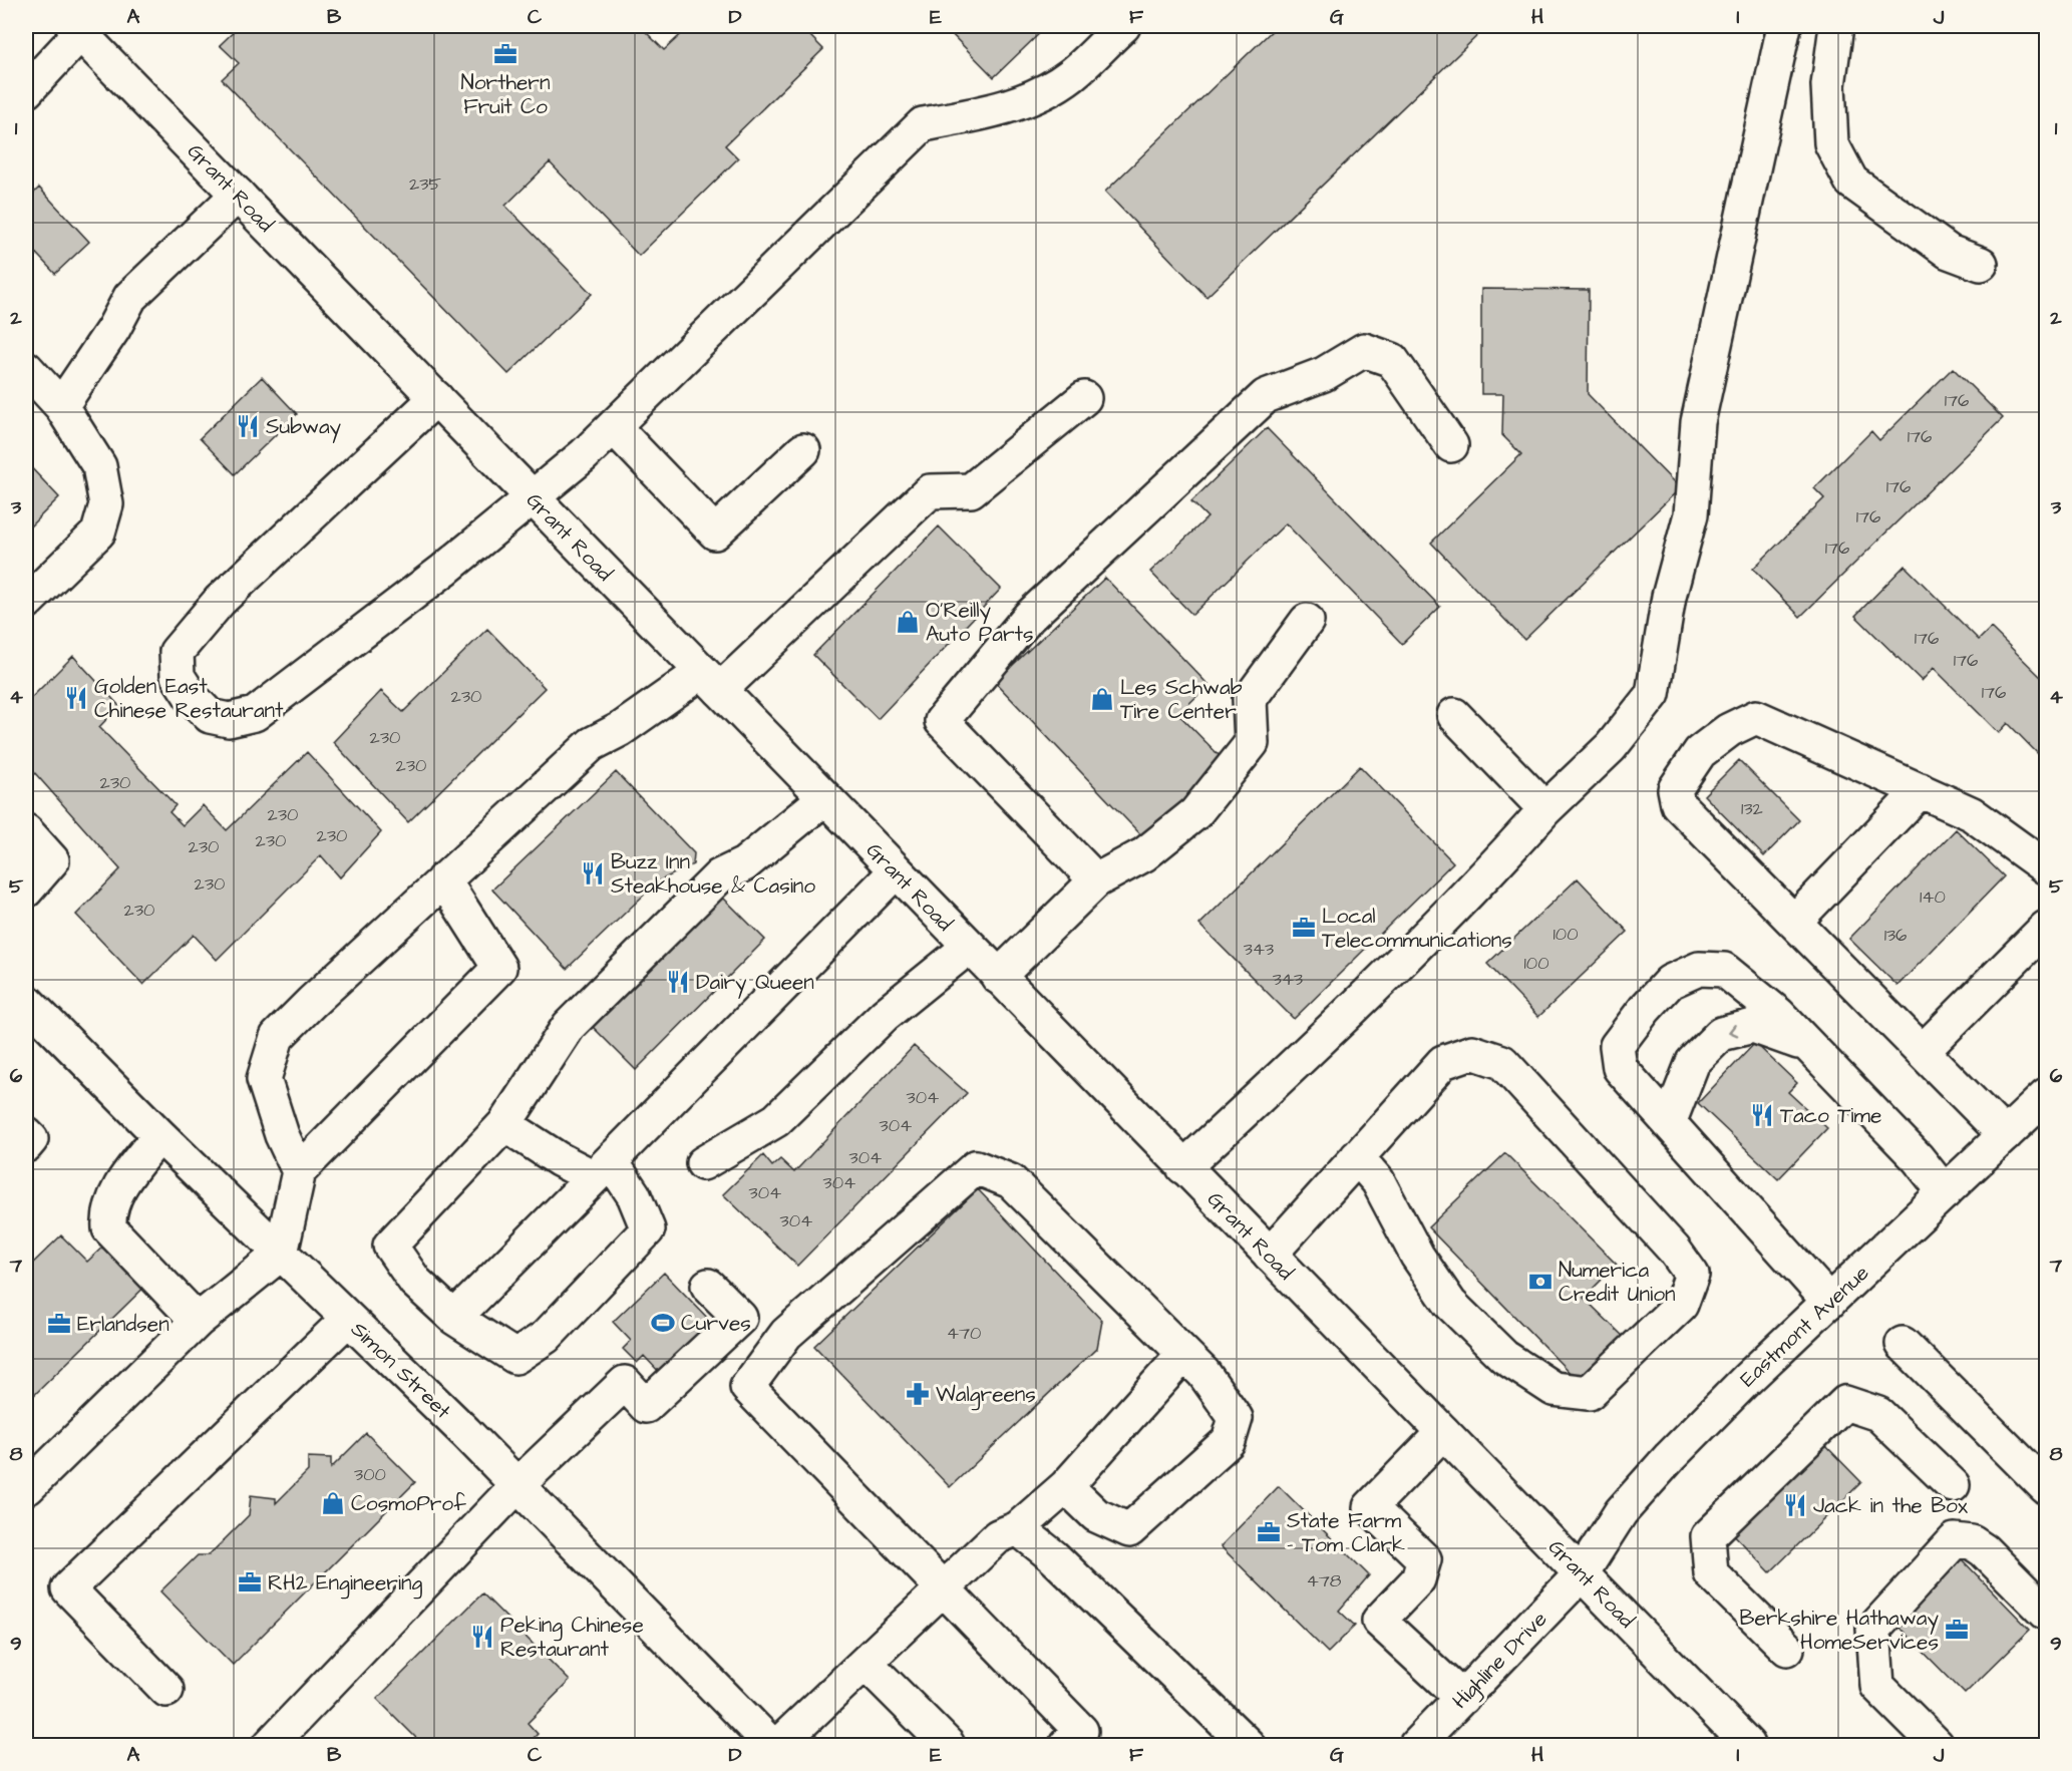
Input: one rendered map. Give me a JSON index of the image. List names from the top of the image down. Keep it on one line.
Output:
{"streets":{"main road":["Grant Road","Eastmont Avenue","Simon Street","Highline Drive"]},"crossings":[["Grant Road","Eastmont Avenue"],["Grant Road","Highline Drive"],["Eastmont Avenue","Highline Drive"]],"places":{"office":["Northern Fruit Co","Local Telecommunications","Erlandsen","State Farm - Tom Clark","RH2 Engineering","Berkshire Hathaway HomeServices"],"restaurant":["Subway","Golden East Chinese Restaurant","Buzz Inn Steakhouse & Casino","Dairy Queen","Taco Time","Jack in the Box","Peking Chinese Restaurant"],"shop":["O'Reilly Auto Parts","Les Schwab Tire Center","CosmoProf"],"bank":["Numerica Credit Union"],"sports":["Curves"],"pharmacy":["Walgreens"]},"house_numbers":["235","176","176","176","176","176","176","176","176","230","230","230","230","132","230","230","230","230","230","140","230","100","136","343","100","343","304","304","304","304","304","304","470","300","478"],"grid":{"columns":["A","B","C","D","E","F","G","H","I","J"],"rows":["1","2","3","4","5","6","7","8","9"]}}
